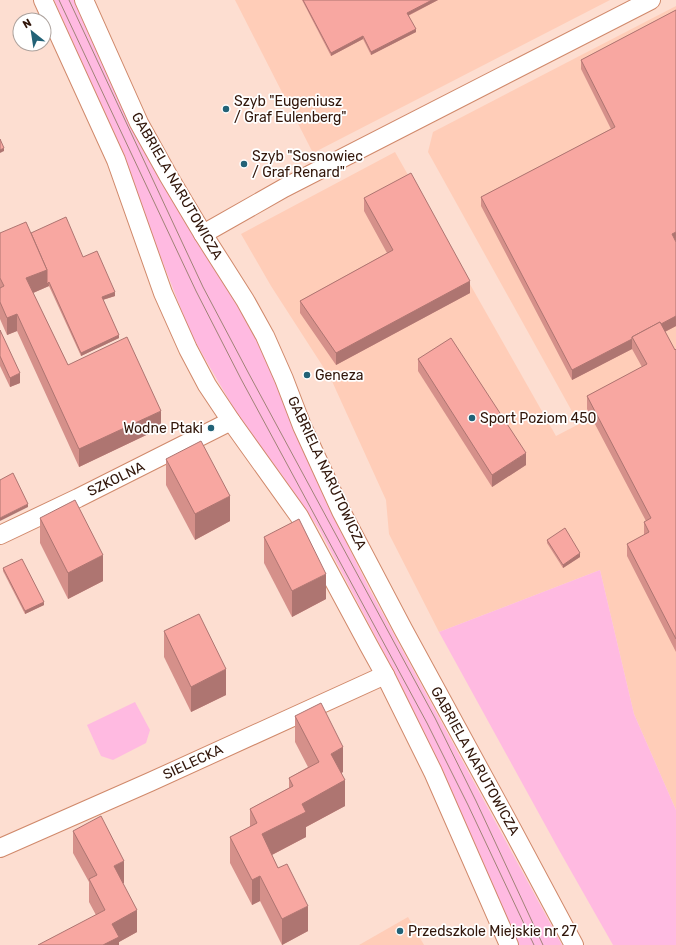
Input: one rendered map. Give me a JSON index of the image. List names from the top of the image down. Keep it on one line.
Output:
{"streets":{"street":["GABRIELA NARUTOWICZA","SZKOLNA","SIELECKA"]},"places":["Szyb \"Eugeniusz / Graf Eulenberg\"","Szyb \"Sosnowiec / Graf Renard\"","Geneza","Sport Poziom 450","Wodne Ptaki","Przedszkole Miejskie nr 27"],"north":"top left"}
